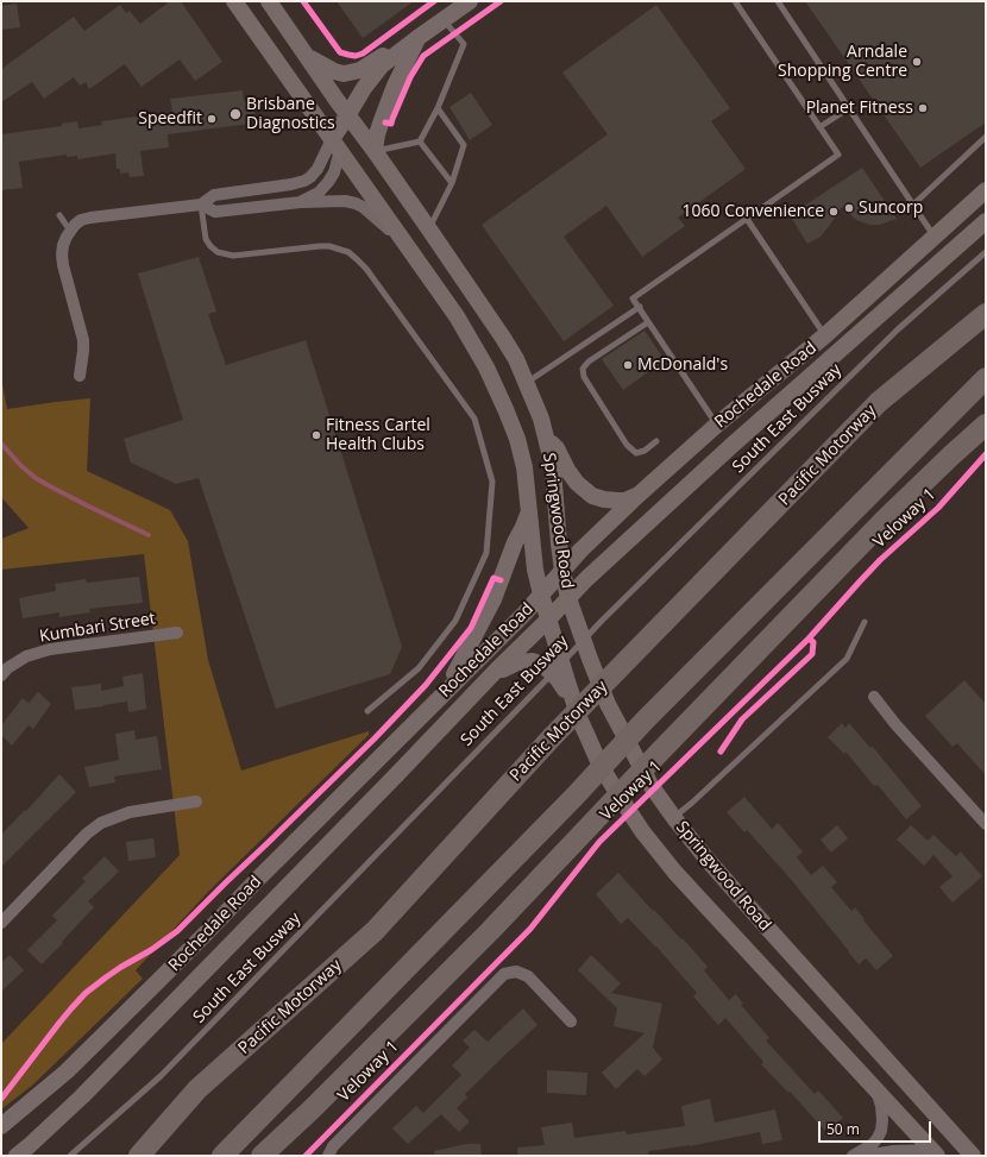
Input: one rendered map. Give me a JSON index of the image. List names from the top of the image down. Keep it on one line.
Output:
{"streets":{"highway":["Pacific Motorway"],"main road":["Rochedale Road","Springwood Road"],"street":["Kumbari Street"],"lane":["South East Busway"],"cycle path":["Veloway 1"]},"crossings":[["Rochedale Road","Springwood Road"]],"places":["Arndale Shopping Centre","Planet Fitness","Brisbane Diagnostics","Speedfit","Suncorp","1060 Convenience","McDonald's","Fitness Cartel Health Clubs"],"scale_bar":"50 m"}
